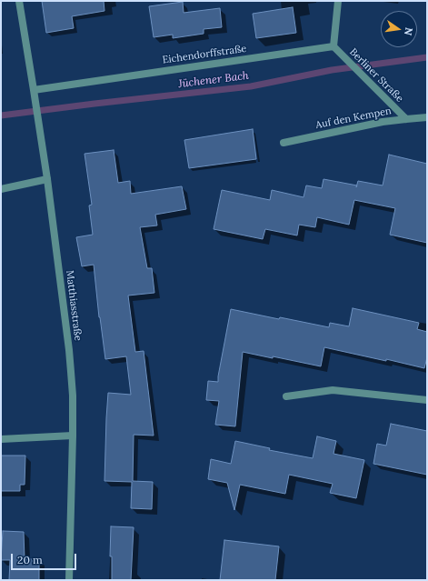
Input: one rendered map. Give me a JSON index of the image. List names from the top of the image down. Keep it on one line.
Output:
{"streets":{"street":["Eichendorffstraße","Berliner Straße","Auf den Kempen","Matthiasstraße"]},"crossings":[["Eichendorffstraße","Berliner Straße"],["Eichendorffstraße","Matthiasstraße"],["Berliner Straße","Auf den Kempen"]],"water":["Jüchener Bach"],"scale_bar":"20 m","north":"right"}
